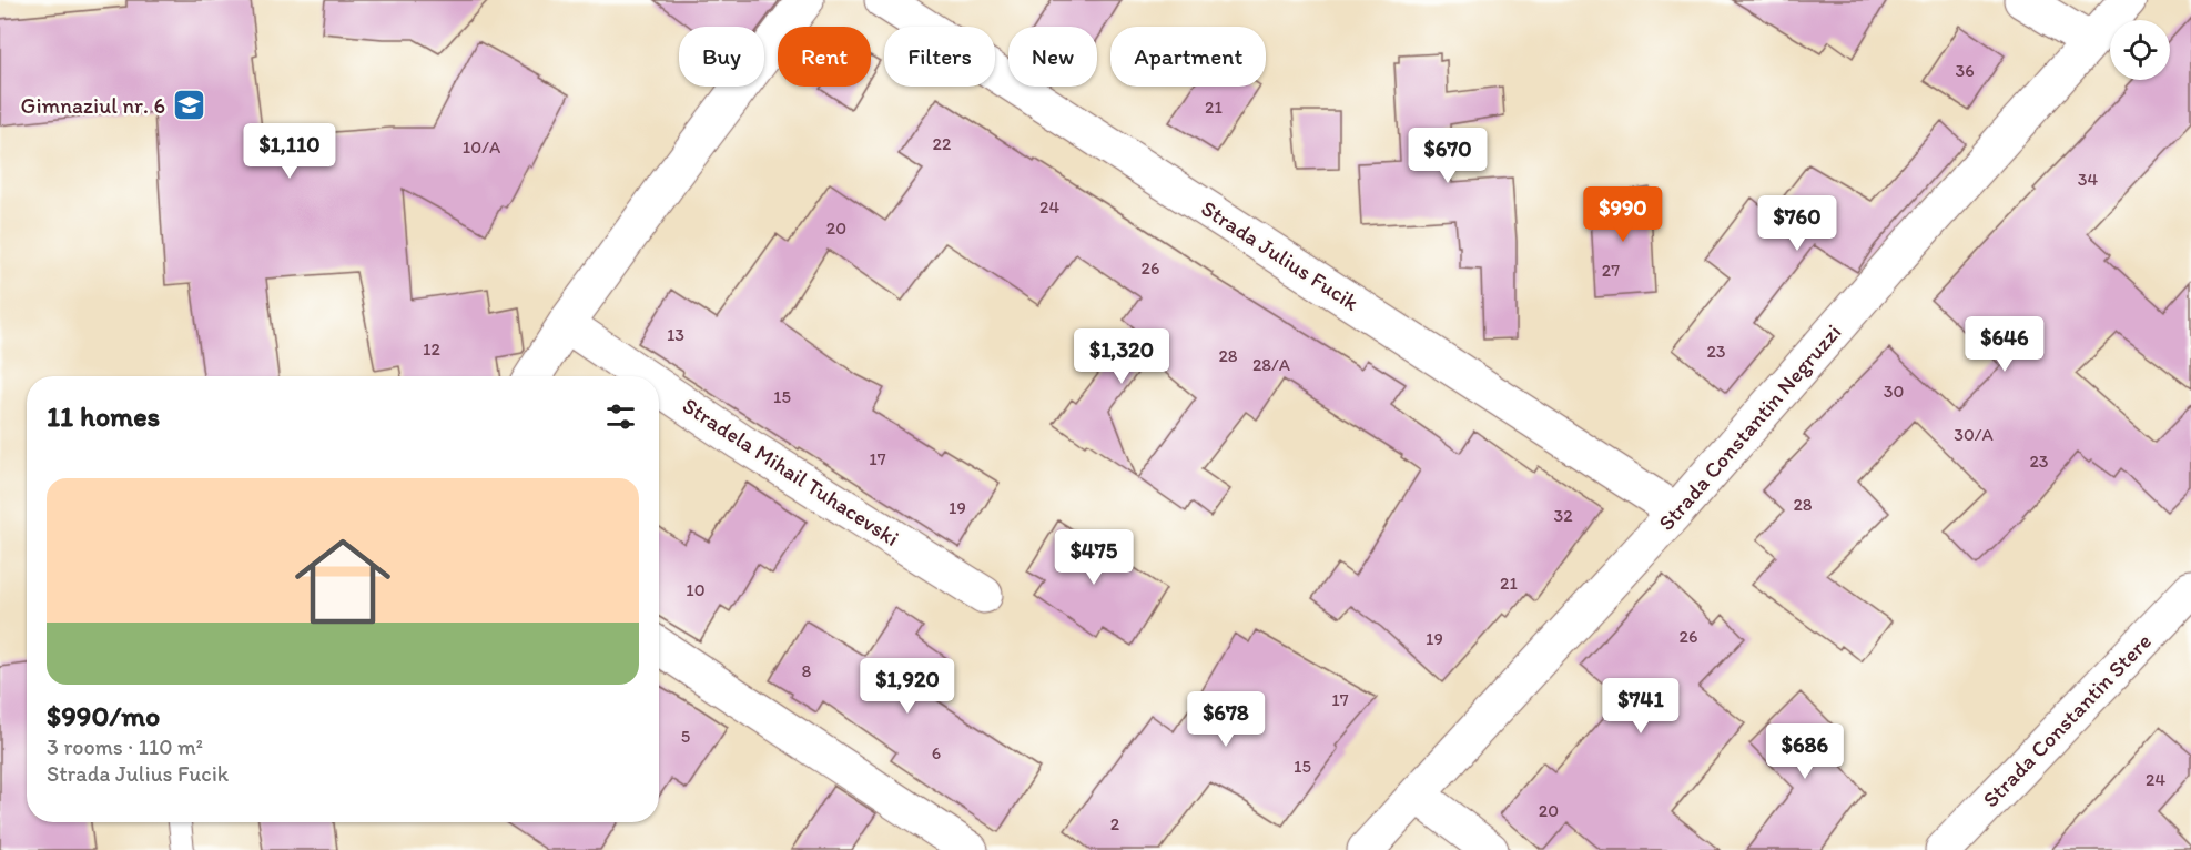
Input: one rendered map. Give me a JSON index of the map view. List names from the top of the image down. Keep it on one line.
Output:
{"streets":{"street":["Strada Julius Fucik","Strada Constantin Negruzzi","Stradela Mihail Tuhacevski","Strada Constantin Stere"]},"crossings":[["Strada Julius Fucik","Strada Constantin Negruzzi"]],"places":{"school or university":["Gimnaziul nr. 6"]},"house_numbers":["36","21","22","10/A","34","24","20","26","27","13","12","23","28","28/A","30","15","30/A","17","23","28","19","32","21","10","26","19","8","17","5","6","15","24","20","2"],"page":{"chip":["Buy","Rent","Filters","New","Apartment"],"price":["$1,110","$670","$990","$760","$646","$1,320","$475","$1,920","$741","$678","$686"],"heading":"11 homes","list":[{"name":"$990/mo","note":"3 rooms · 110 m² · Strada Julius Fucik"}]}}
